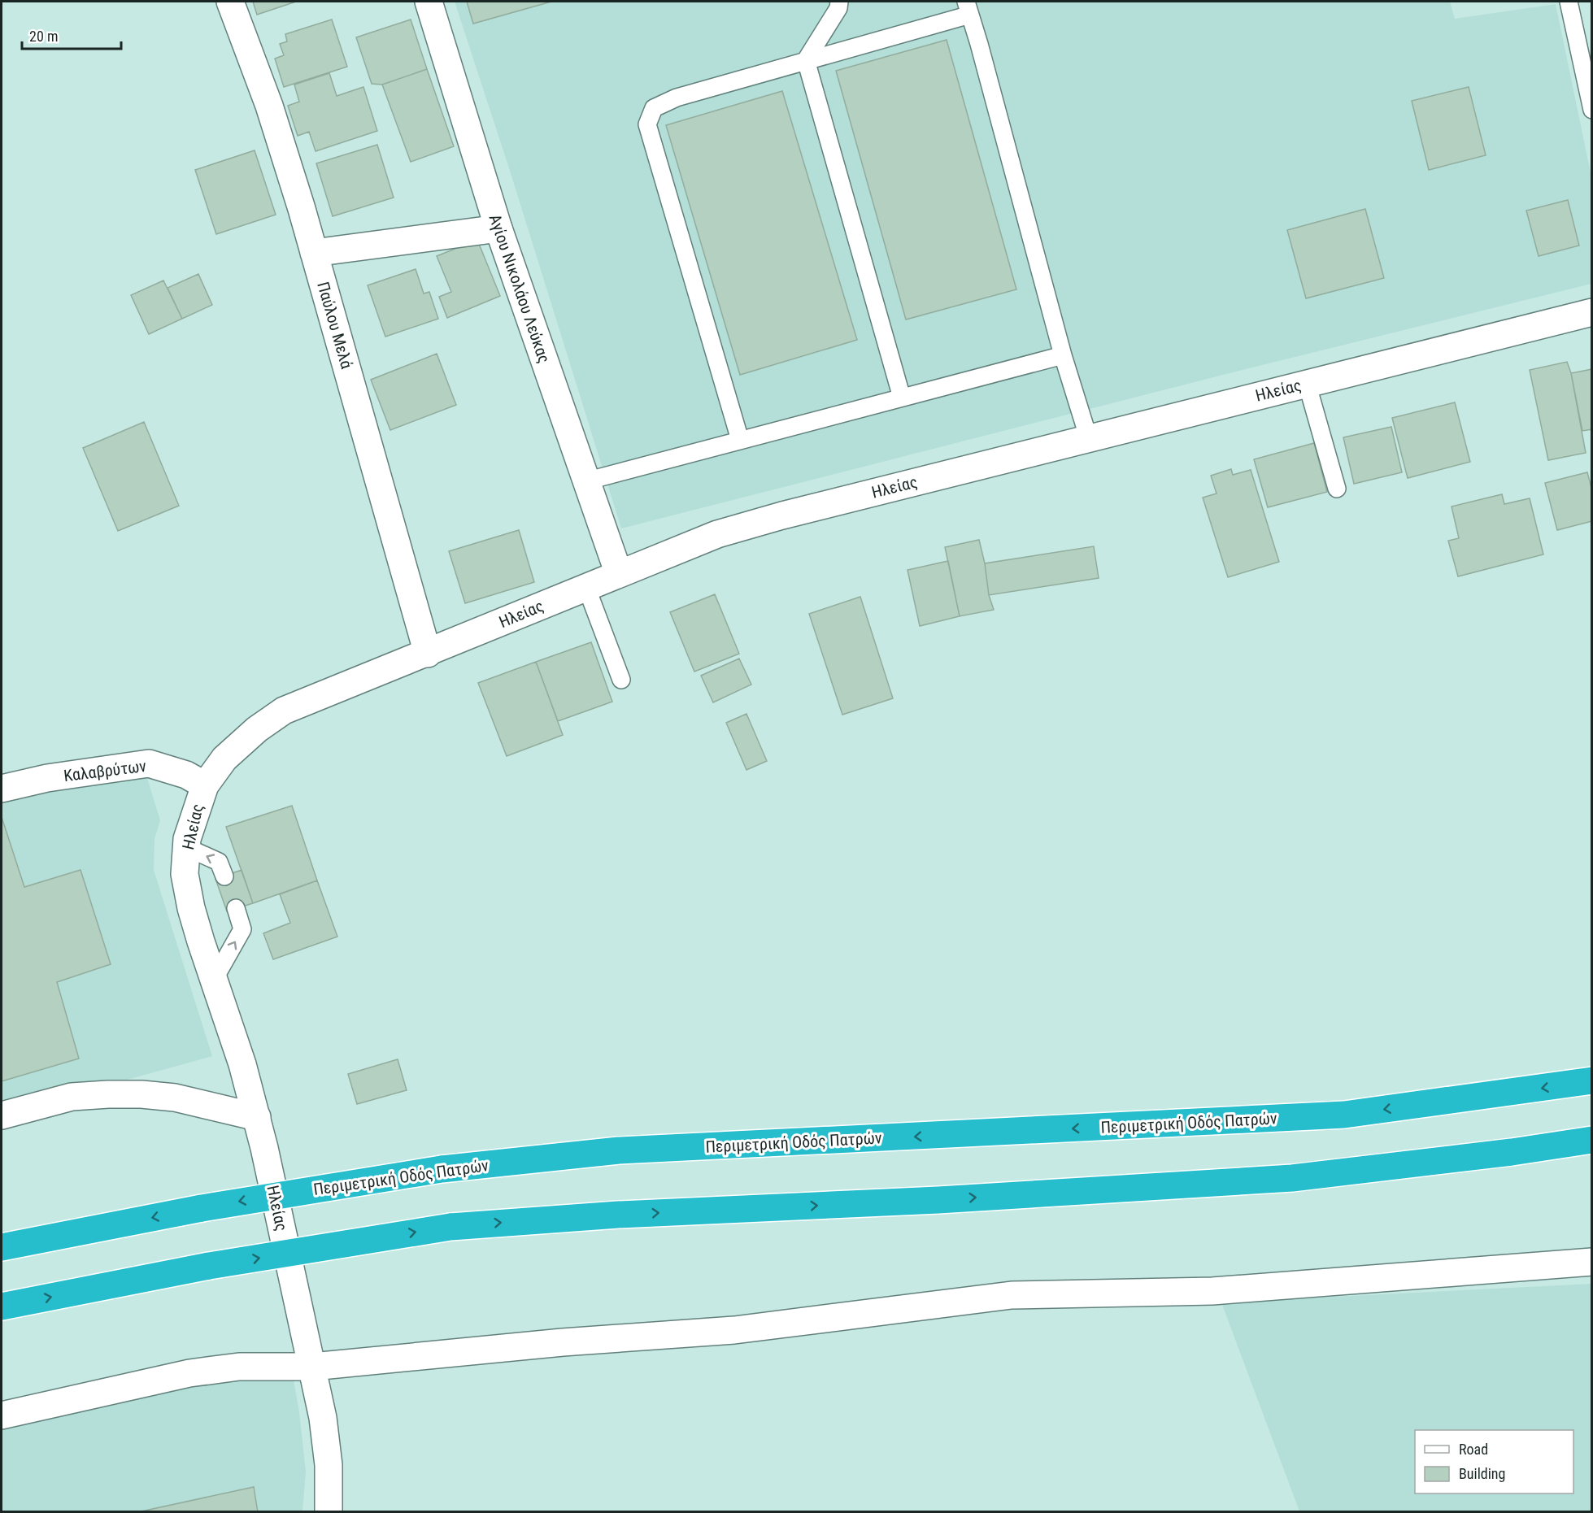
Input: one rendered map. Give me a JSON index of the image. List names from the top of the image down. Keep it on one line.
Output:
{"streets":{"highway":["Περιμετρική Οδός Πατρών"],"street":["Αγίου Νικολάου Λεύκας","Παύλου Μελά","Ηλείας","Καλαβρύτων"]},"crossings":[["Αγίου Νικολάου Λεύκας","Ηλείας"],["Παύλου Μελά","Ηλείας"],["Ηλείας","Καλαβρύτων"]],"legend":["Road","Building"],"scale_bar":"20 m"}
